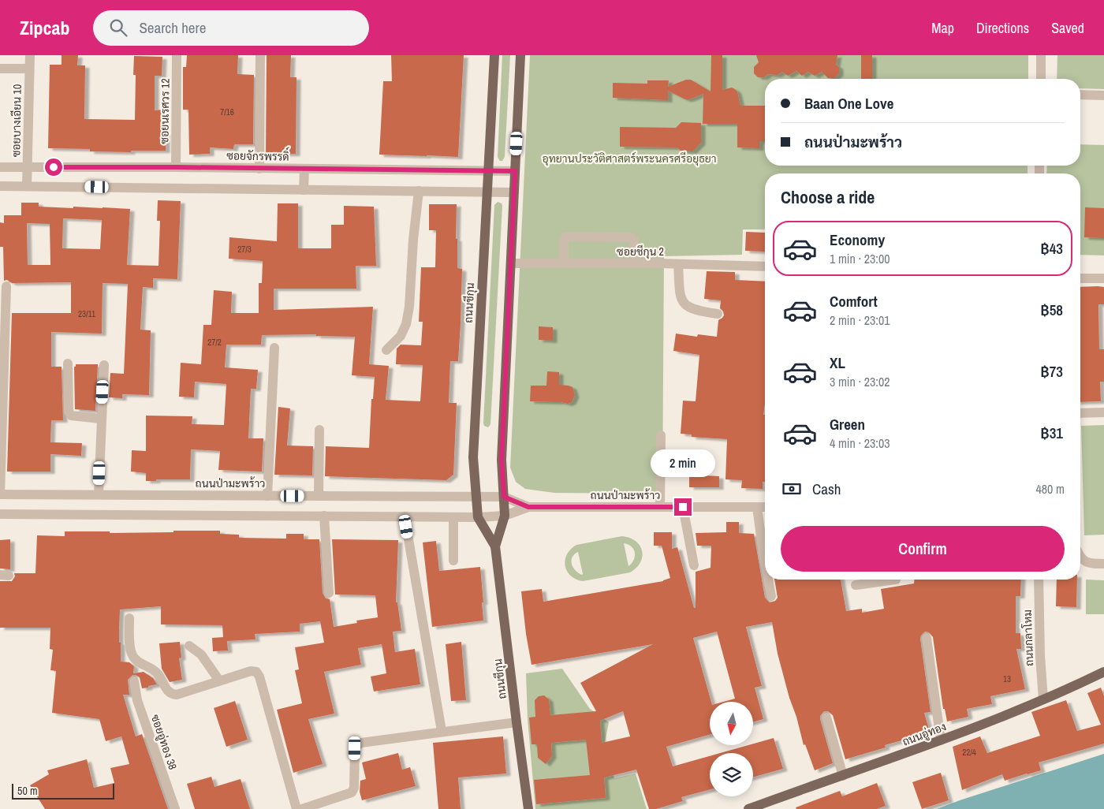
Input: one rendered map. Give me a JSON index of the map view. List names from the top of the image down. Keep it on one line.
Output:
{"streets":{"main road":["ถนนชีกุน","ถนนอู่ทอง"],"street":["ซอยนเรศวร 12","ซอยบางเอียน 10","ซอยจักรพรรดิ์","ซอยชีกุน 2","ถนนป่ามะพร้าว","ถนนกลาโหม","ซอยอู่ทอง 38"]},"crossings":[["ซอยนเรศวร 12","ซอยจักรพรรดิ์"],["ซอยบางเอียน 10","ซอยจักรพรรดิ์"],["ซอยจักรพรรดิ์","ถนนชีกุน"],["ซอยชีกุน 2","ถนนชีกุน"],["ถนนชีกุน","ถนนป่ามะพร้าว"],["ถนนกลาโหม","ถนนอู่ทอง"]],"parks":["อุทยานประวัติศาสตร์พระนครศรีอยุธยา"],"house_numbers":["7/16","27/3","23/11","27/2","13","22/4"],"scale_bar":"50 m","north":"bottom","page":{"header":"Zipcab","search":"Search here","nav":["Map","Directions","Saved"],"banner":["Baan One Love","ถนนป่ามะพร้าว"],"heading":"Choose a ride","list":[{"name":"Economy","note":"1 min · 23:00","value":"฿43"},{"name":"Comfort","note":"2 min · 23:01","value":"฿58"},{"name":"XL","note":"3 min · 23:02","value":"฿73"},{"name":"Green","note":"4 min · 23:03","value":"฿31"}],"bubble":"2 min","pay":["Cash","480 m"],"buttons":"Confirm","scale":"50 m"}}
